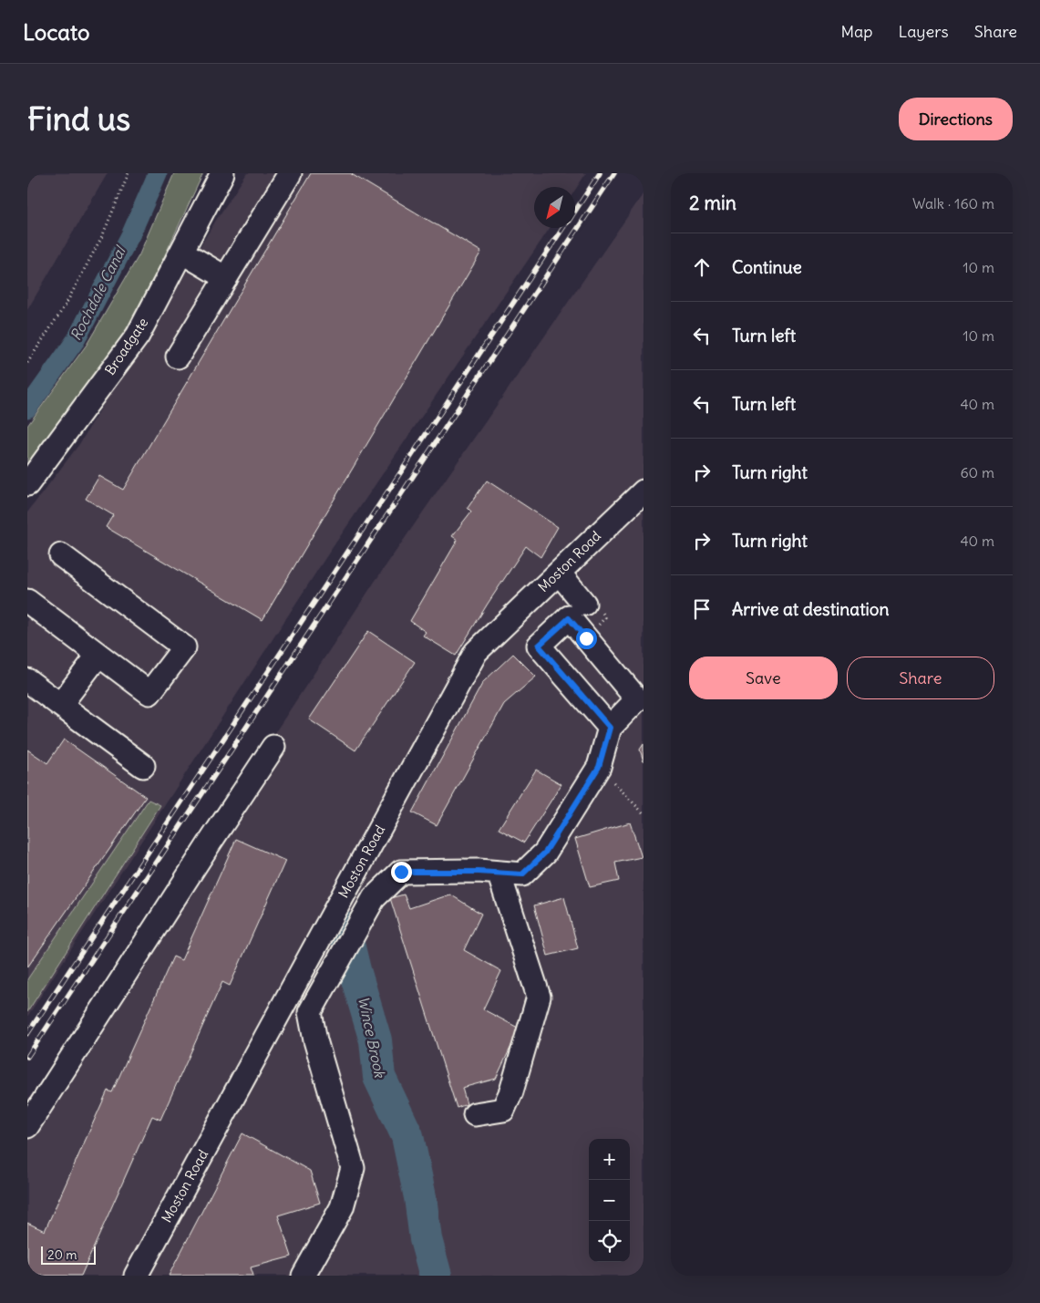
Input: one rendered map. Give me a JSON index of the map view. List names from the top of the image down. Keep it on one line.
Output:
{"streets":{"street":["Broadgate","Moston Road"]},"water":["Rochdale Canal","Wince Brook"],"scale_bar":"20 m","north":"bottom left","page":{"header":"Locato","nav":["Map","Layers","Share"],"buttons":["Directions",["Save","Share"]],"title":"Find us","heading":["2 min","Walk · 160 m"],"list":[["Continue","10 m"],["Turn left","10 m"],["Turn left","40 m"],["Turn right","60 m"],["Turn right","40 m"],"Arrive at destination"],"map_buttons":["+","−"],"scale":"20 m"}}
